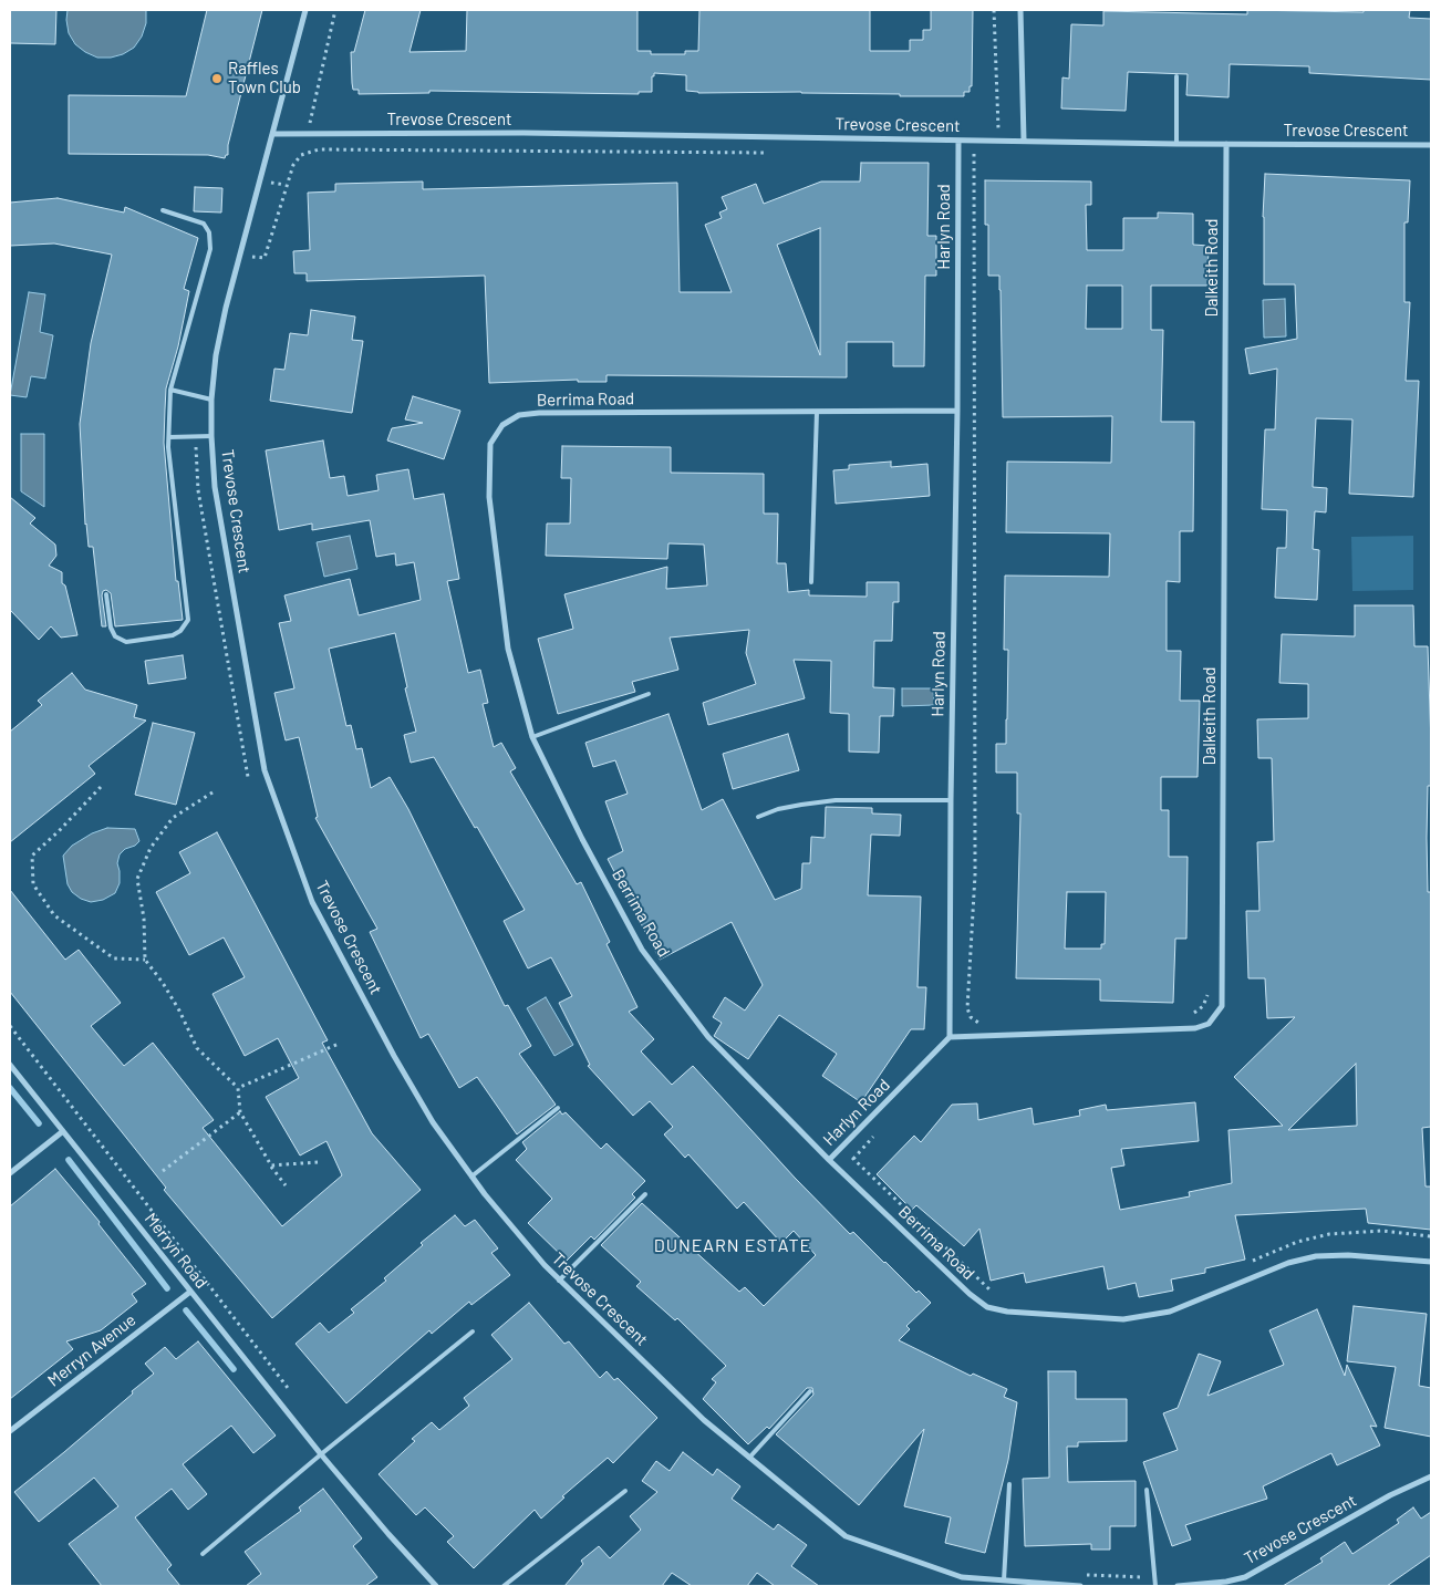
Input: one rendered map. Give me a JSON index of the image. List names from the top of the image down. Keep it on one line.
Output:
{"streets":{"street":["Trevose Crescent","Harlyn Road","Dalkeith Road","Berrima Road","Merryn Road","Merryn Avenue"]},"crossings":[["Trevose Crescent","Harlyn Road"],["Trevose Crescent","Dalkeith Road"],["Harlyn Road","Dalkeith Road"],["Harlyn Road","Berrima Road"],["Merryn Road","Merryn Avenue"]],"districts":["DUNEARN ESTATE"],"places":["Raffles Town Club"]}
